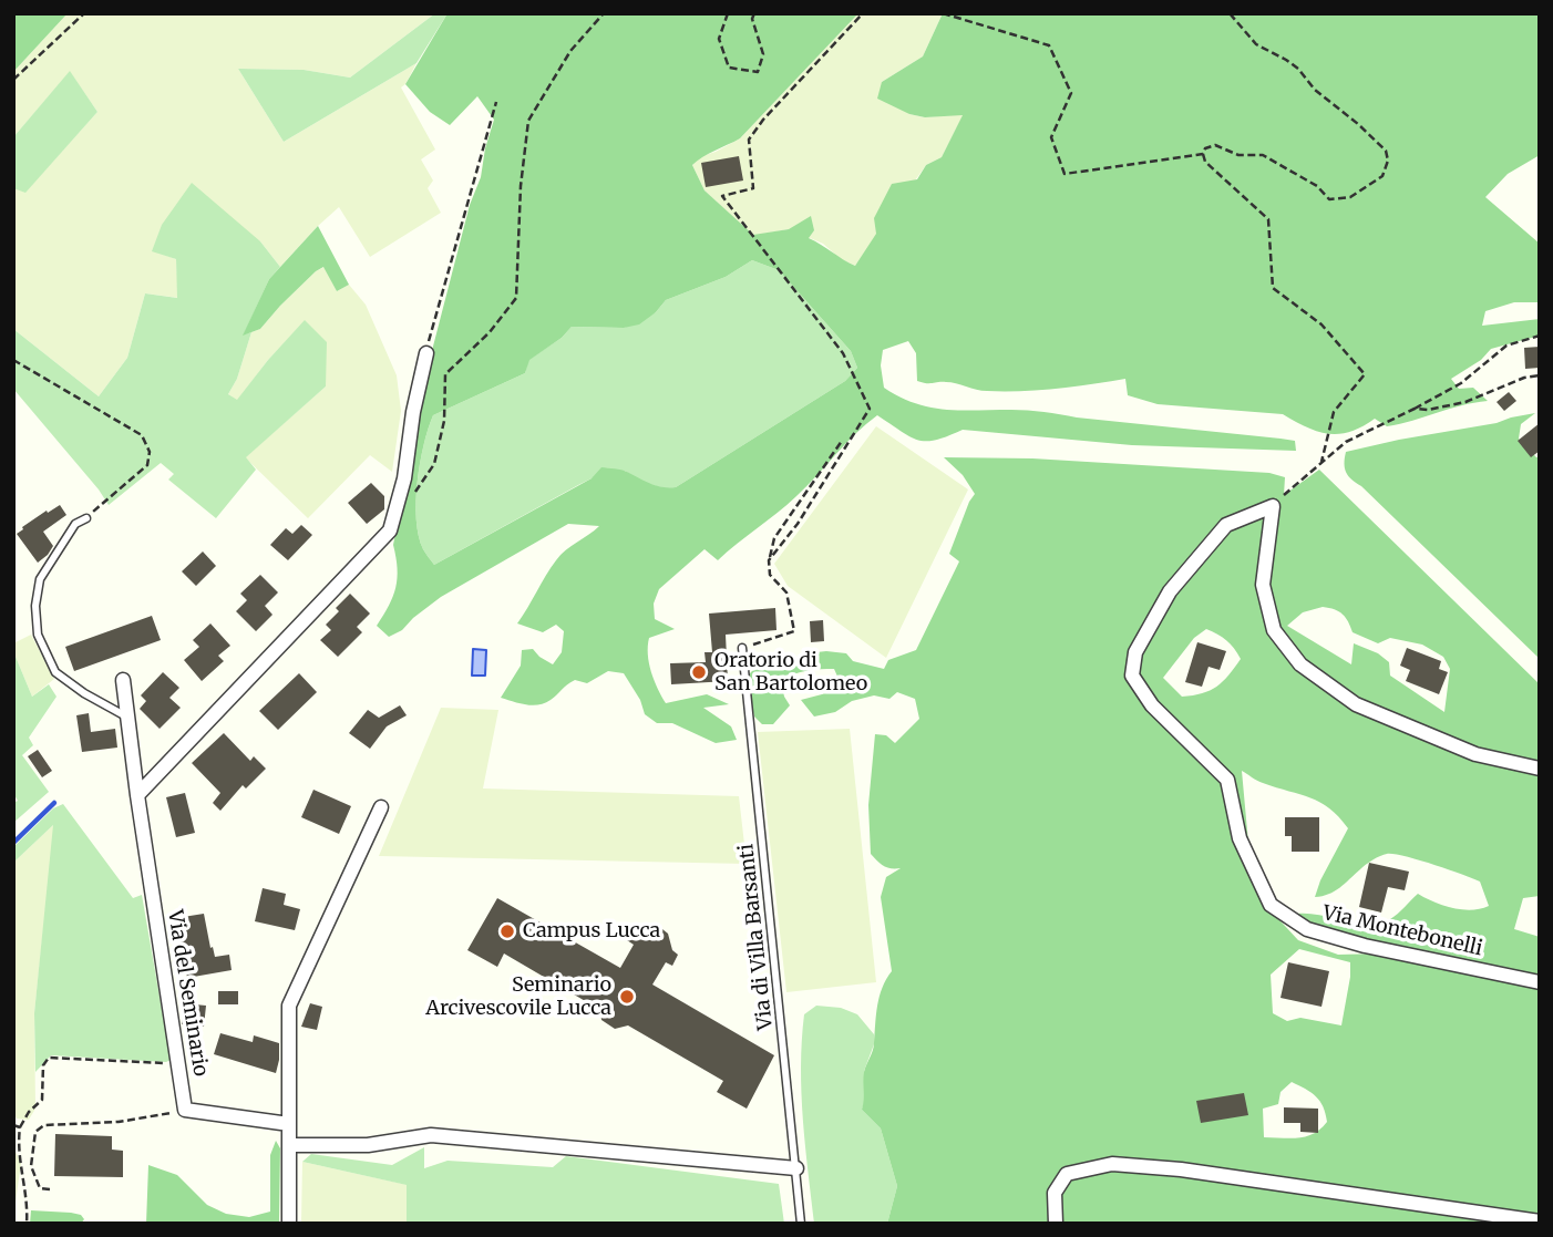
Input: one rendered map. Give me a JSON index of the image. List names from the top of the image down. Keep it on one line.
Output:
{"streets":{"street":["Via Montebonelli","Via del Seminario"],"lane":["Via di Villa Barsanti"]},"places":["Oratorio di San Bartolomeo","Campus Lucca","Seminario Arcivescovile Lucca"]}
